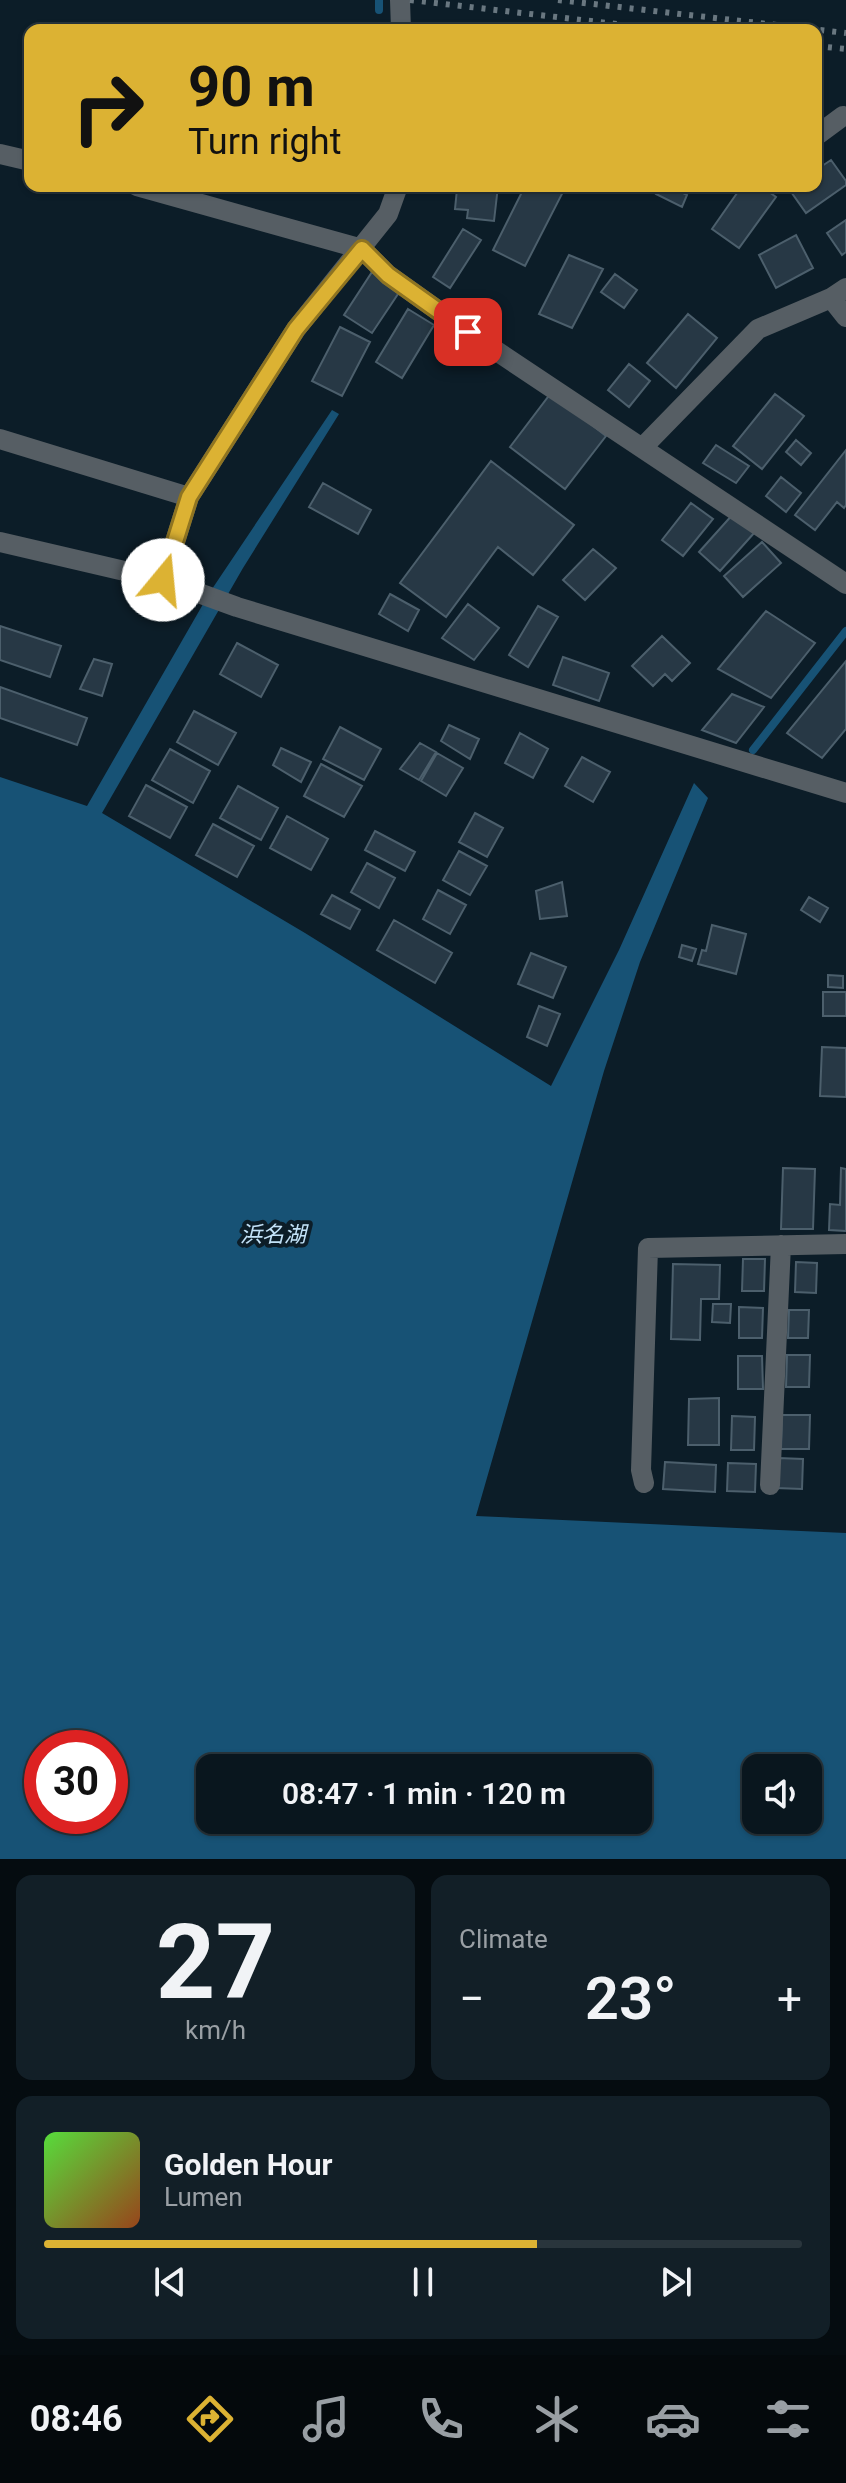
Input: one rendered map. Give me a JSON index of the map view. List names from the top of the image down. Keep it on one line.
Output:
{"water":["浜名湖"],"page":{"turn":["90 m","Turn right"],"limit":"30","trip":"08:47 · 1 min · 120 m","tile":[["27","km/h"],"Climate"],"heat":["−","23°","+"],"song":["Golden Hour","Lumen"],"tabs":"08:46"}}
